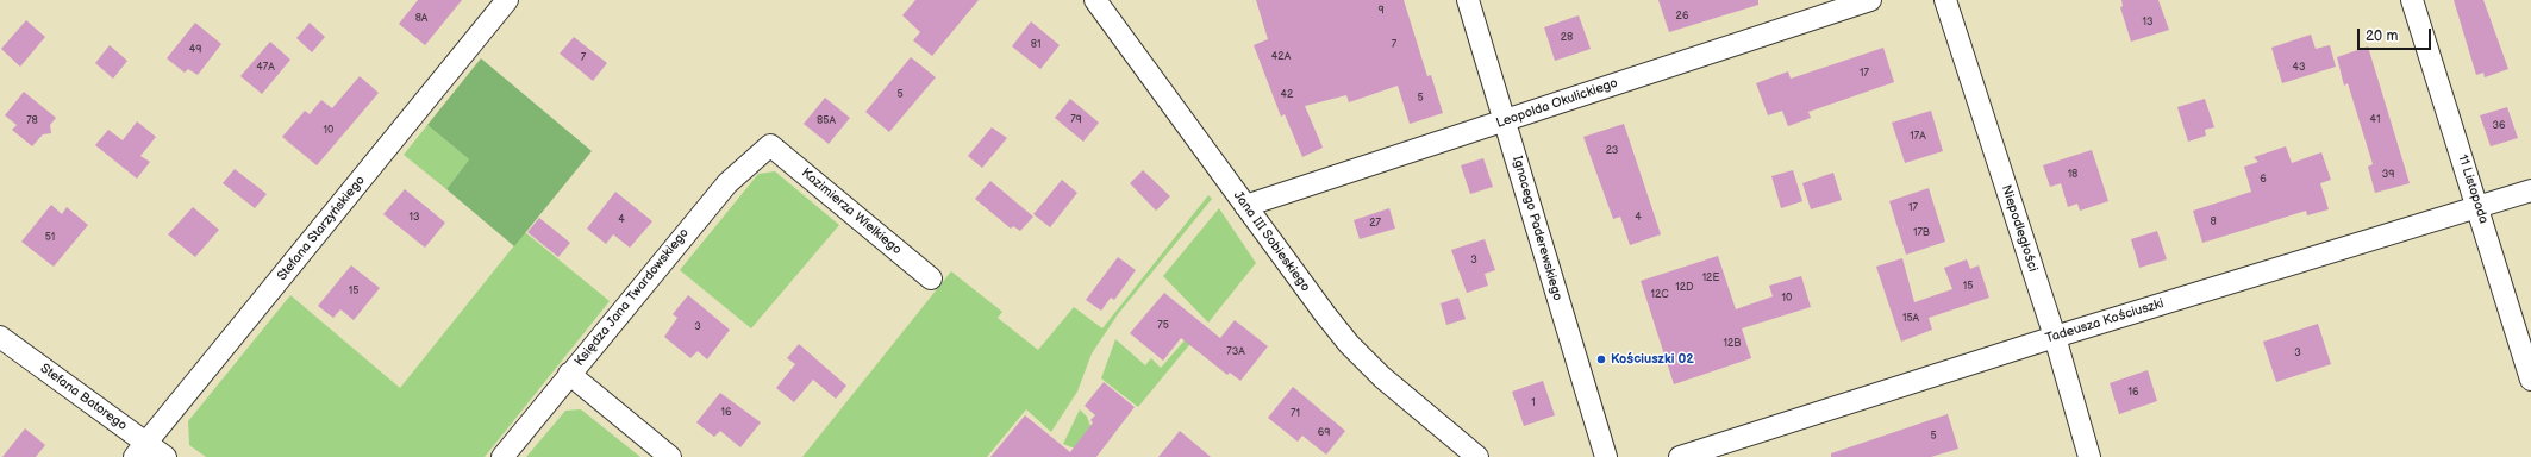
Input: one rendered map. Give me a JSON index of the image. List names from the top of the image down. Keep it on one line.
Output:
{"streets":{"street":["Leopolda Okulickiego","11 Listopada","Kazimierza Wielkiego","Stefana Starzyńskiego","Ignacego Paderewskiego","Niepodległości","Jana III Sobieskiego","Księdza Jana Twardowskiego","Tadeusza Kościuszki","Stefana Batorego"]},"crossings":[["Leopolda Okulickiego","Ignacego Paderewskiego"],["Leopolda Okulickiego","Jana III Sobieskiego"],["11 Listopada","Tadeusza Kościuszki"],["Kazimierza Wielkiego","Księdza Jana Twardowskiego"],["Stefana Starzyńskiego","Stefana Batorego"],["Niepodległości","Tadeusza Kościuszki"]],"places":["Kościuszki 02"],"house_numbers":["9","26","8A","13","28","81","7","49","42A","7","47A","43","17","5","42","5","79","41","78","85A","36","10","17A","23","18","39","6","17","13","4","4","8","27","17B","51","3","12E","15","12D","15","12C","10","15A","75","3","12B","73A","3","16","1","16","71","69","5"],"scale_bar":"20 m"}
